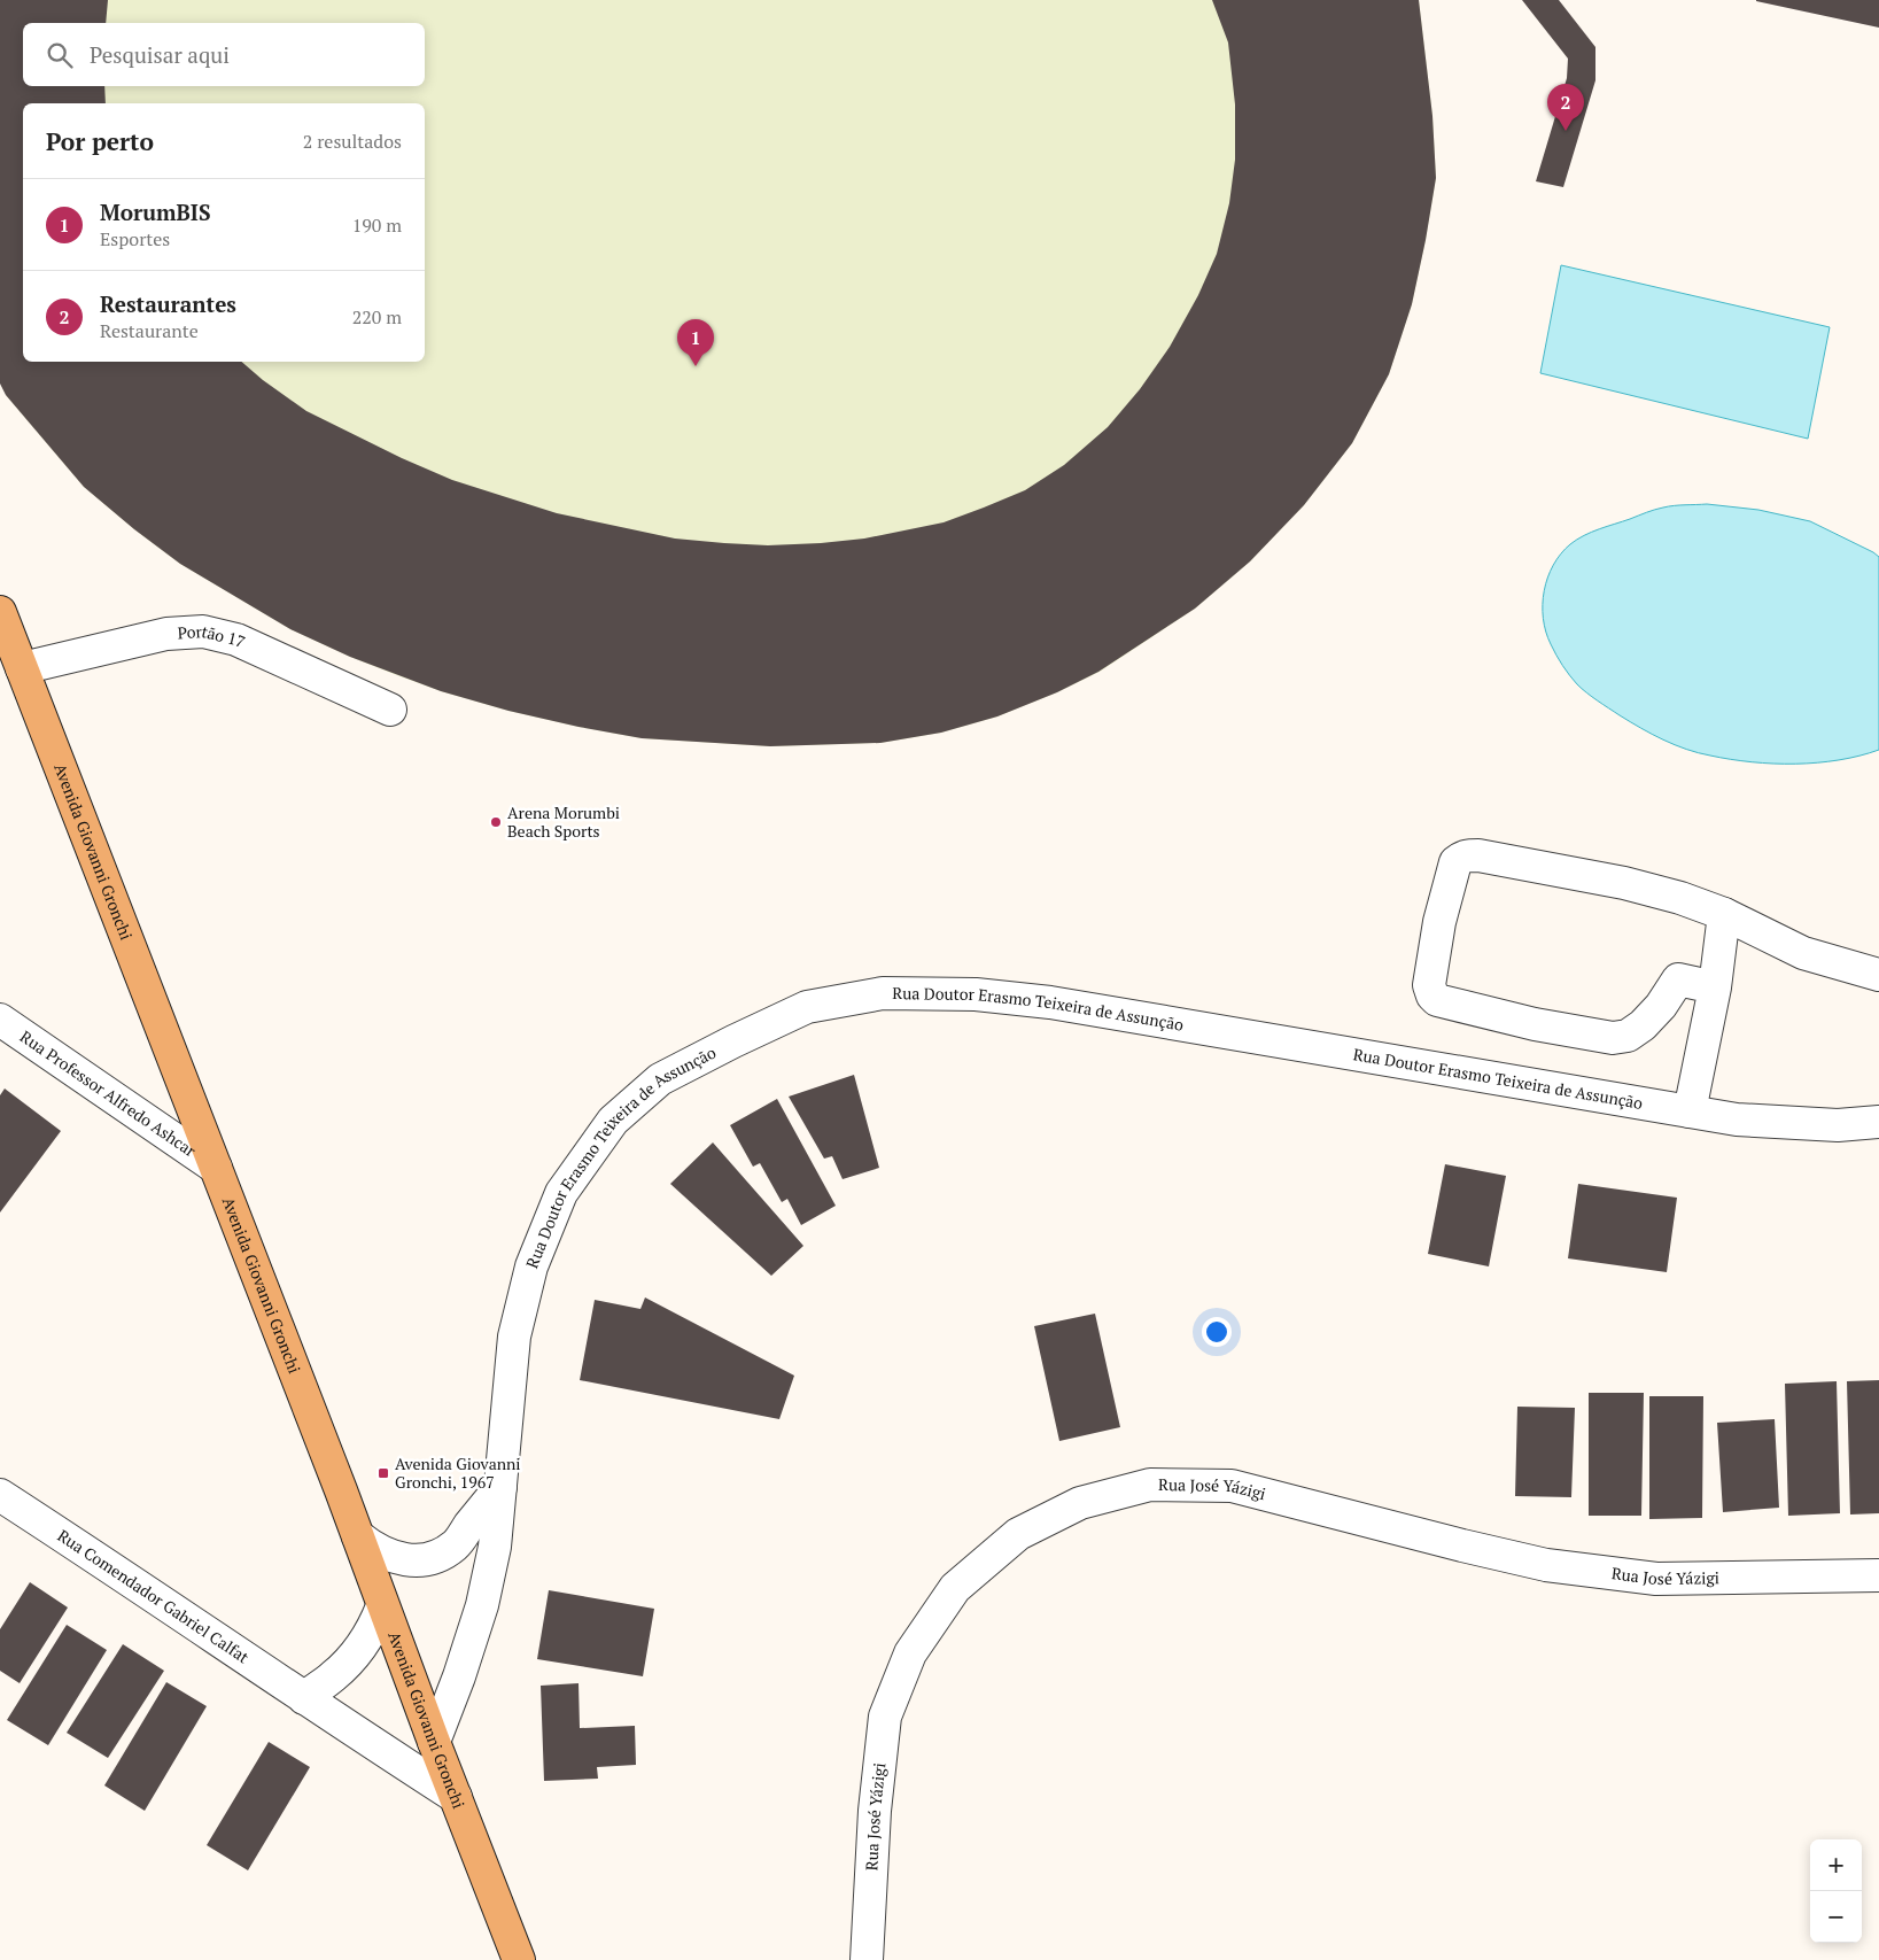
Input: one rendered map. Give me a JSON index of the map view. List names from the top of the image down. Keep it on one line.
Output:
{"streets":{"main road":["Avenida Giovanni Gronchi"],"street":["Portão 17","Rua Doutor Erasmo Teixeira de Assunção","Rua Professor Alfredo Ashcar","Rua José Yázigi","Rua Comendador Gabriel Calfat"]},"crossings":[["Portão 17","Avenida Giovanni Gronchi"],["Avenida Giovanni Gronchi","Rua Doutor Erasmo Teixeira de Assunção"],["Avenida Giovanni Gronchi","Rua Professor Alfredo Ashcar"],["Avenida Giovanni Gronchi","Rua Comendador Gabriel Calfat"]],"places":{"other":["Arena Morumbi Beach Sports"],"transit":["Avenida Giovanni Gronchi, 1967"]},"page":{"search":"Pesquisar aqui","pins":["2","1"],"heading":["Por perto","2 resultados"],"list":[{"mark":"1","name":"MorumBIS","note":"Esportes","value":"190 m"},{"mark":"2","name":"Restaurantes","note":"Restaurante","value":"220 m"}],"map_buttons":["+","−"]}}
